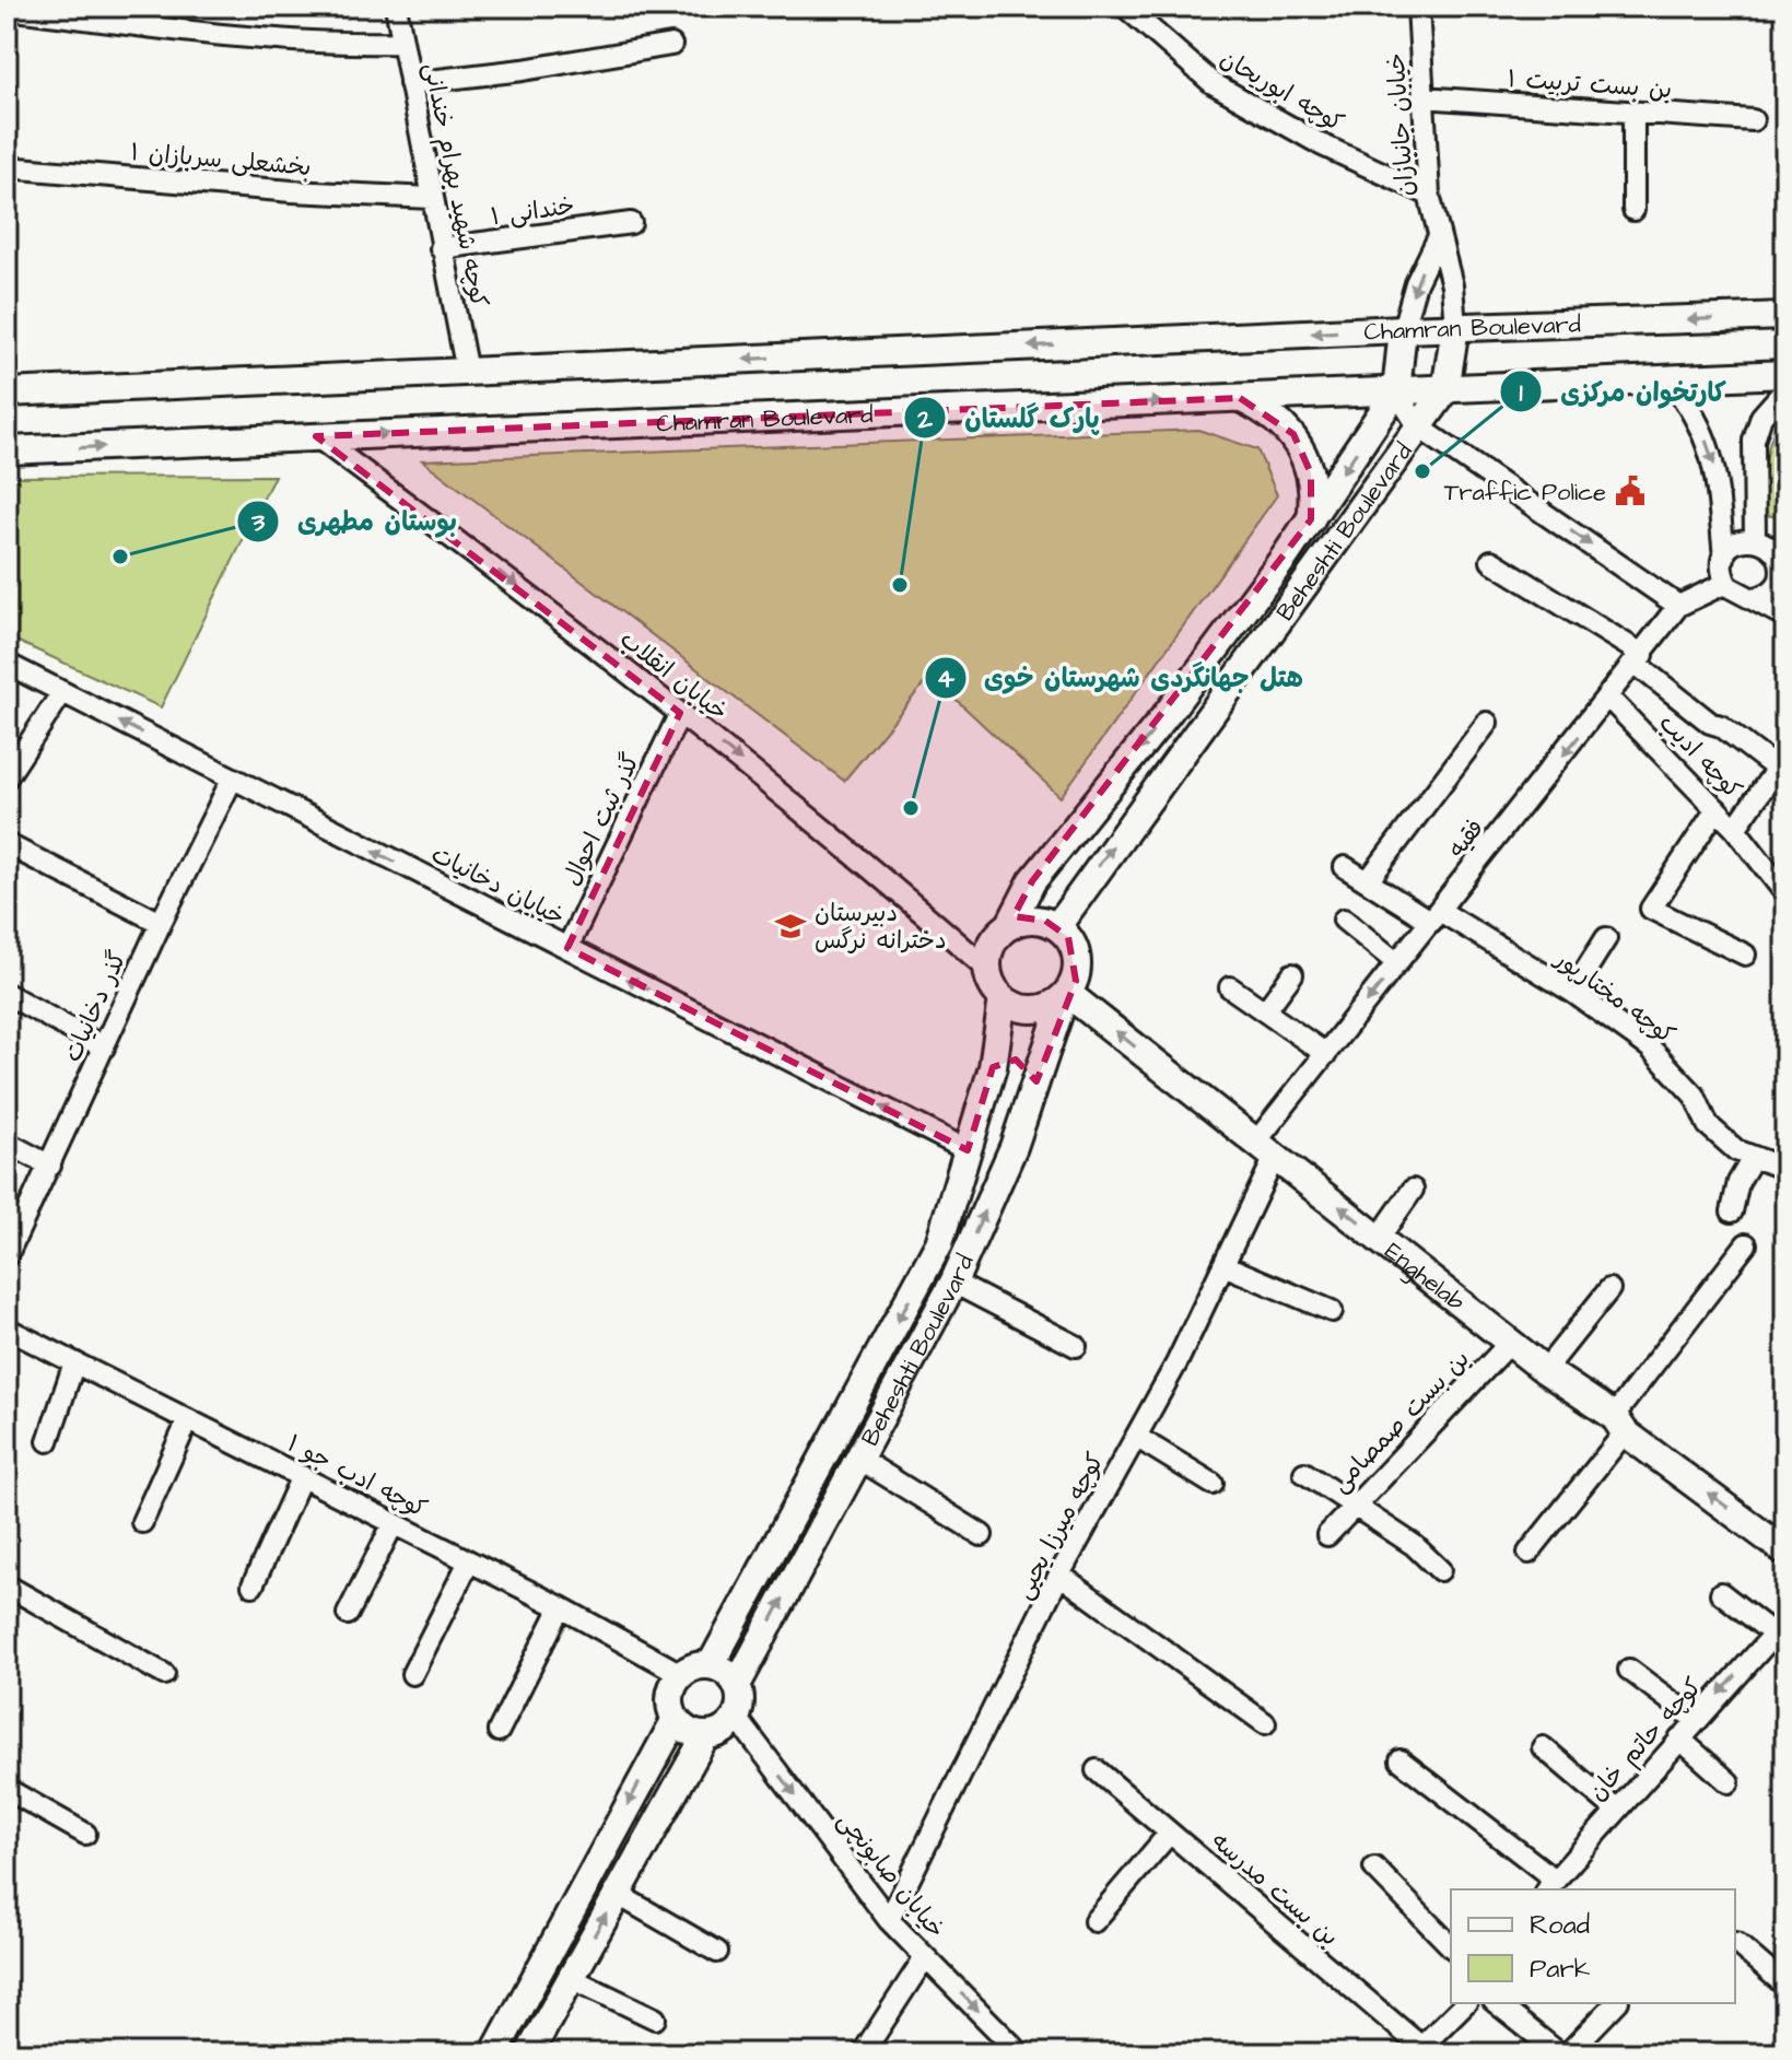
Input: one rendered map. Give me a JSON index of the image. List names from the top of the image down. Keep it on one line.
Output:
{"streets":{"main road":["Chamran Boulevard","Beheshti Boulevard","Enghelab"],"street":["بن بست تربیت ۱","کوچه ابوریحان","خیابان جانبازان","بخشعلی سربازان ۱","کوچه شهید بهرام خندانی","خندانی ۱","خیابان انقلاب","کوچه ادیب","گذر ثبت احوال","فقیه","خیابان دخانیات","کوچه مختارپور","گذر دخانیات","بن بست صمصامی","کوچه ادب جو ۱","کوچه میرزا یحیی","کوچه حاتم خان","خیابان صابونچی","بن بست مدرسه"]},"crossings":[["بن بست تربیت ۱","خیابان جانبازان"],["کوچه ابوریحان","خیابان جانبازان"],["خیابان جانبازان","Chamran Boulevard"],["بخشعلی سربازان ۱","کوچه شهید بهرام خندانی"],["کوچه شهید بهرام خندانی","خندانی ۱"],["کوچه شهید بهرام خندانی","Chamran Boulevard"],["Chamran Boulevard","Beheshti Boulevard"],["Chamran Boulevard","خیابان انقلاب"],["Beheshti Boulevard","خیابان انقلاب"],["Beheshti Boulevard","خیابان دخانیات"],["Beheshti Boulevard","Enghelab"],["Beheshti Boulevard","کوچه ادب جو ۱"],["Beheshti Boulevard","خیابان صابونچی"],["خیابان انقلاب","گذر ثبت احوال"],["خیابان انقلاب","Enghelab"],["کوچه ادیب","فقیه"],["گذر ثبت احوال","خیابان دخانیات"],["فقیه","کوچه مختارپور"],["فقیه","Enghelab"],["فقیه","کوچه میرزا یحیی"],["خیابان دخانیات","گذر دخانیات"],["Enghelab","بن بست صمصامی"],["Enghelab","کوچه میرزا یحیی"],["کوچه ادب جو ۱","خیابان صابونچی"],["کوچه میرزا یحیی","خیابان صابونچی"]],"one_way":["خیابان انقلاب","خیابان دخانیات","Enghelab","کوچه حاتم خان","خیابان صابونچی"],"places":{"other":["کارتخوان مرکزی","بوستان مطهری","پارک گلستان","هتل جهانگردی شهرستان خوی"],"public building":["Traffic Police"],"school or university":["دبیرستان دخترانه نرگس"]},"legend":["Road","Park"]}
